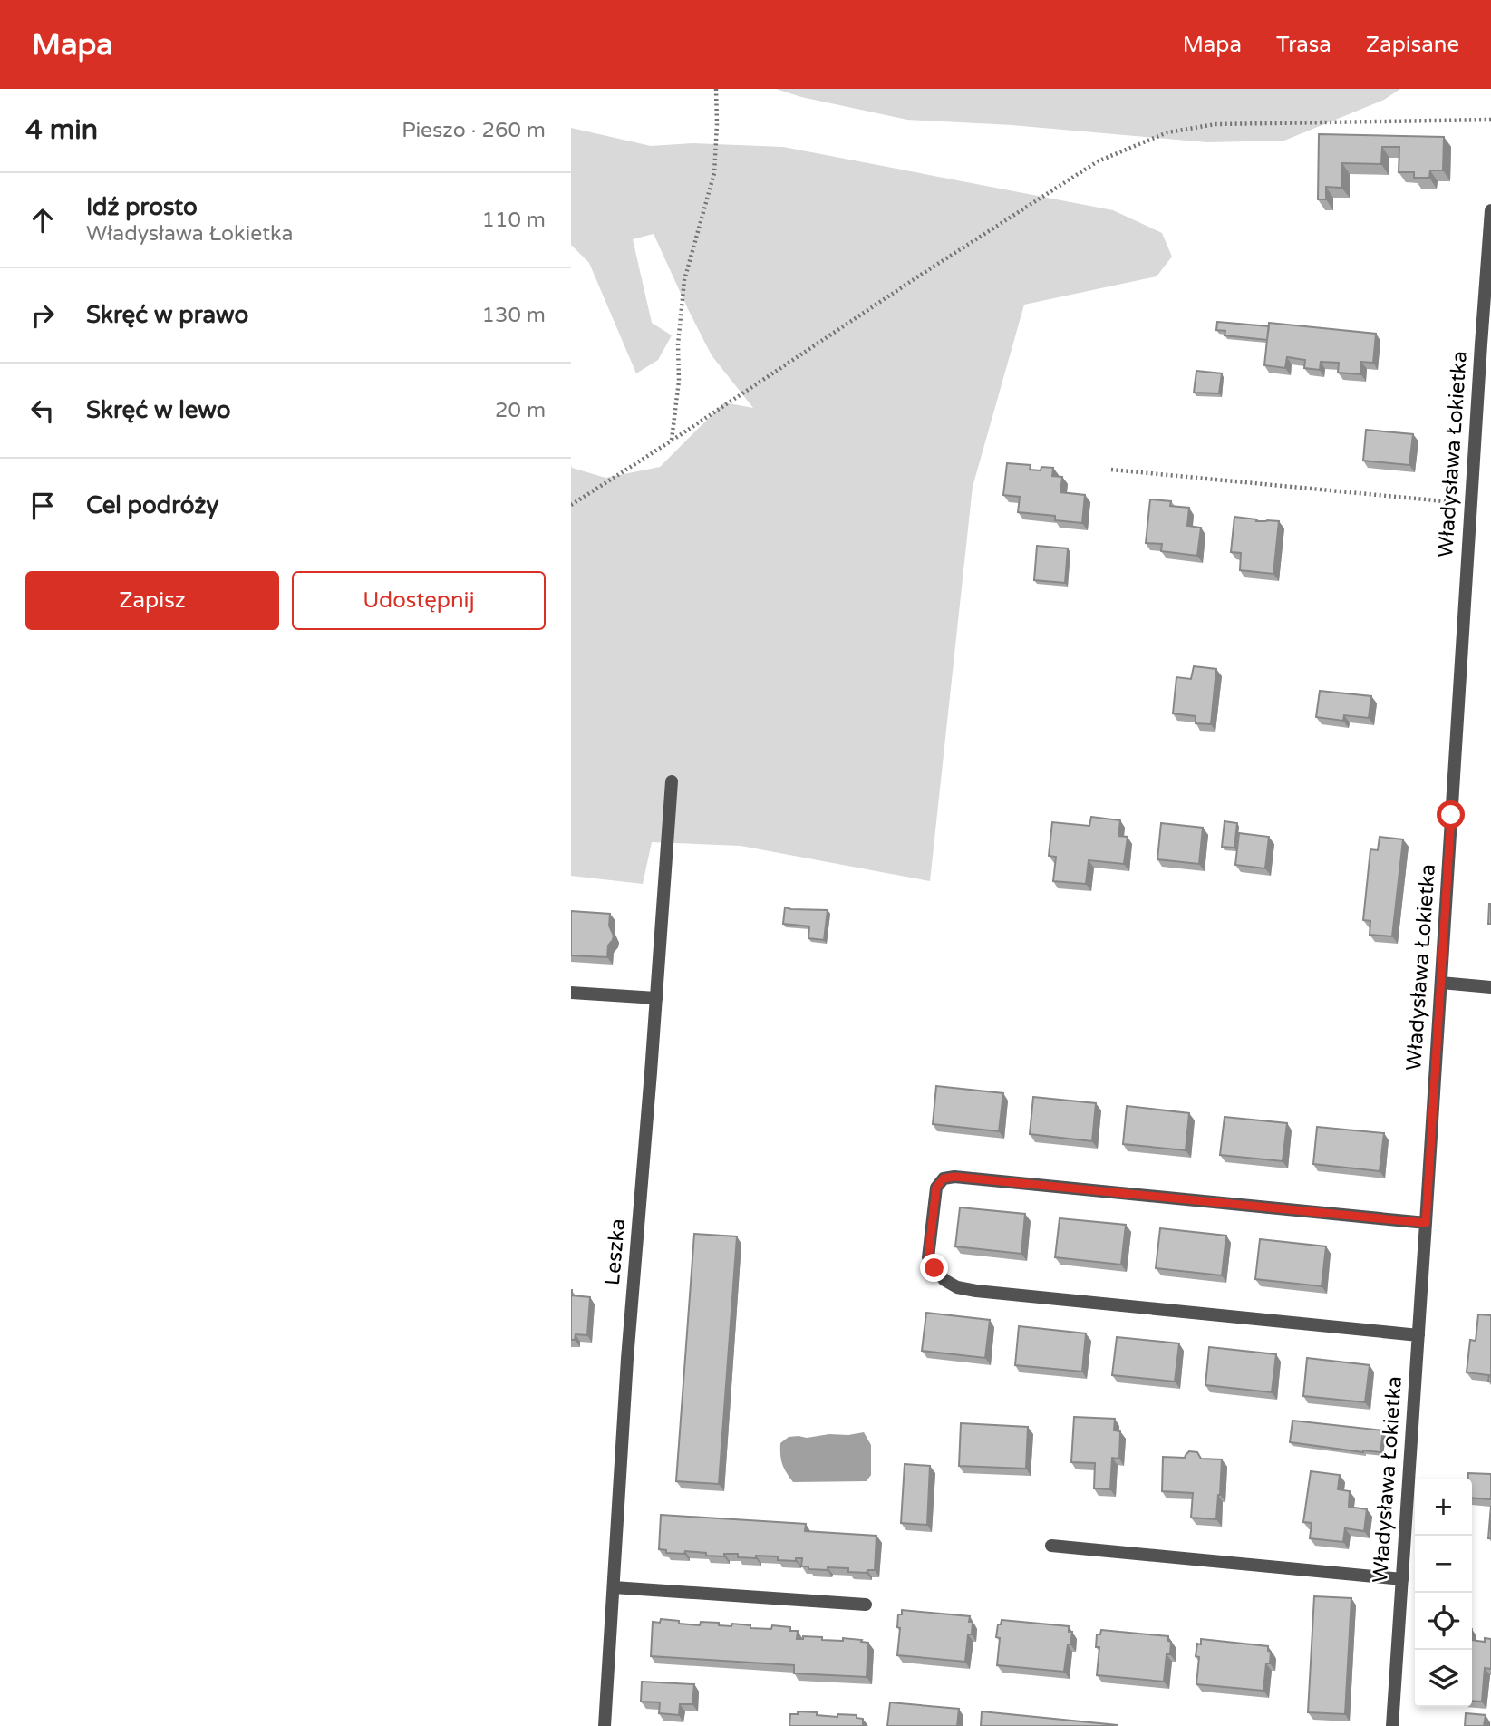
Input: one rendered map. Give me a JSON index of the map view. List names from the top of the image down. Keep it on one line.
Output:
{"streets":{"street":["Władysława Łokietka","Leszka"]},"page":{"header":"Mapa","nav":["Mapa","Trasa","Zapisane"],"heading":["4 min","Pieszo · 260 m"],"list":[["Idź prosto","Władysława Łokietka","110 m"],["Skręć w prawo","130 m"],["Skręć w lewo","20 m"],"Cel podróży"],"buttons":["Zapisz","Udostępnij"],"map_buttons":["+","−"]}}
